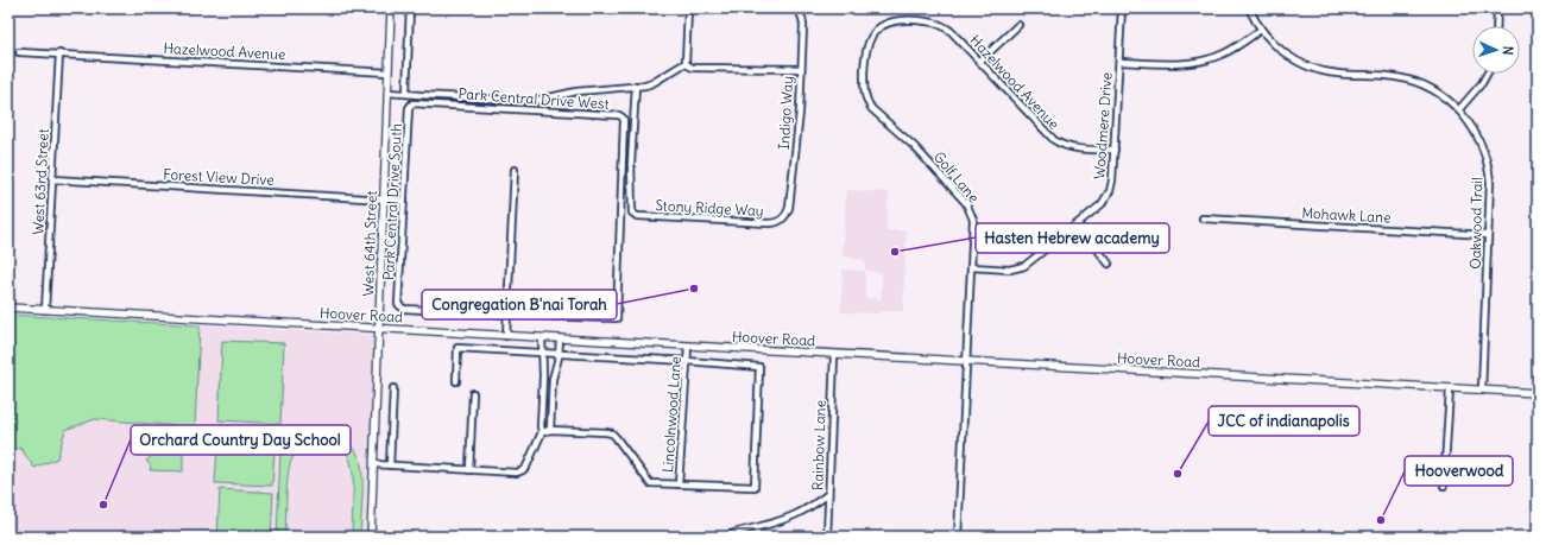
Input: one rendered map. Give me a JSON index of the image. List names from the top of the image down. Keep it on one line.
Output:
{"streets":{"street":["Hazelwood Avenue","Park Central Drive West","Indigo Way","Woodmere Drive","Forest View Drive","Golf Lane","West 63rd Street","Park Central Drive South","Stony Ridge Way","Mohawk Lane","Oakwood Trail","West 64th Street","Hoover Road","Lincolnwood Lane","Rainbow Lane"]},"crossings":[["Hazelwood Avenue","Woodmere Drive"],["Hazelwood Avenue","Golf Lane"],["Hazelwood Avenue","West 63rd Street"],["Hazelwood Avenue","West 64th Street"],["Park Central Drive West","Park Central Drive South"],["Indigo Way","Stony Ridge Way"],["Woodmere Drive","Golf Lane"],["Forest View Drive","West 63rd Street"],["Forest View Drive","Park Central Drive South"],["Forest View Drive","West 64th Street"],["Golf Lane","Hoover Road"],["West 63rd Street","Hoover Road"],["Mohawk Lane","Oakwood Trail"],["Oakwood Trail","Hoover Road"],["West 64th Street","Hoover Road"],["Hoover Road","Lincolnwood Lane"],["Hoover Road","Rainbow Lane"]],"places":["Hasten Hebrew academy","Congregation B'nai Torah","JCC of indianapolis","Orchard Country Day School","Hooverwood"],"north":"right"}
